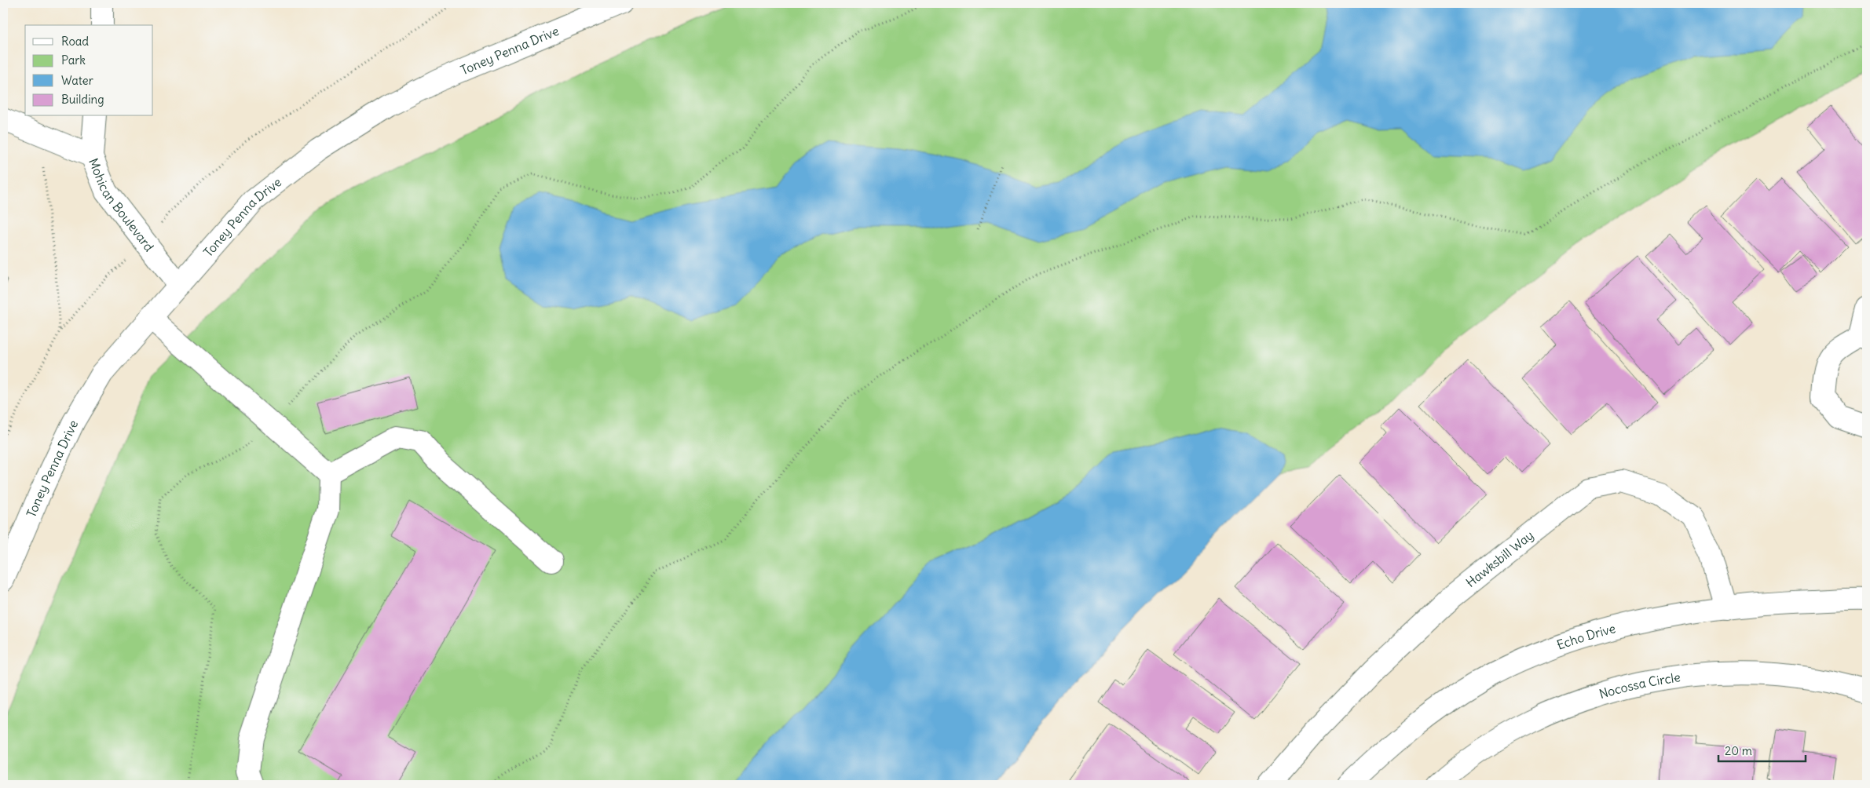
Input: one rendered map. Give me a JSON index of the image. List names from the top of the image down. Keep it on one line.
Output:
{"streets":{"street":["Toney Penna Drive","Mohican Boulevard","Hawksbill Way","Echo Drive","Nocossa Circle"]},"crossings":[["Toney Penna Drive","Mohican Boulevard"],["Hawksbill Way","Echo Drive"]],"legend":["Road","Park","Water","Building"],"scale_bar":"20 m"}
